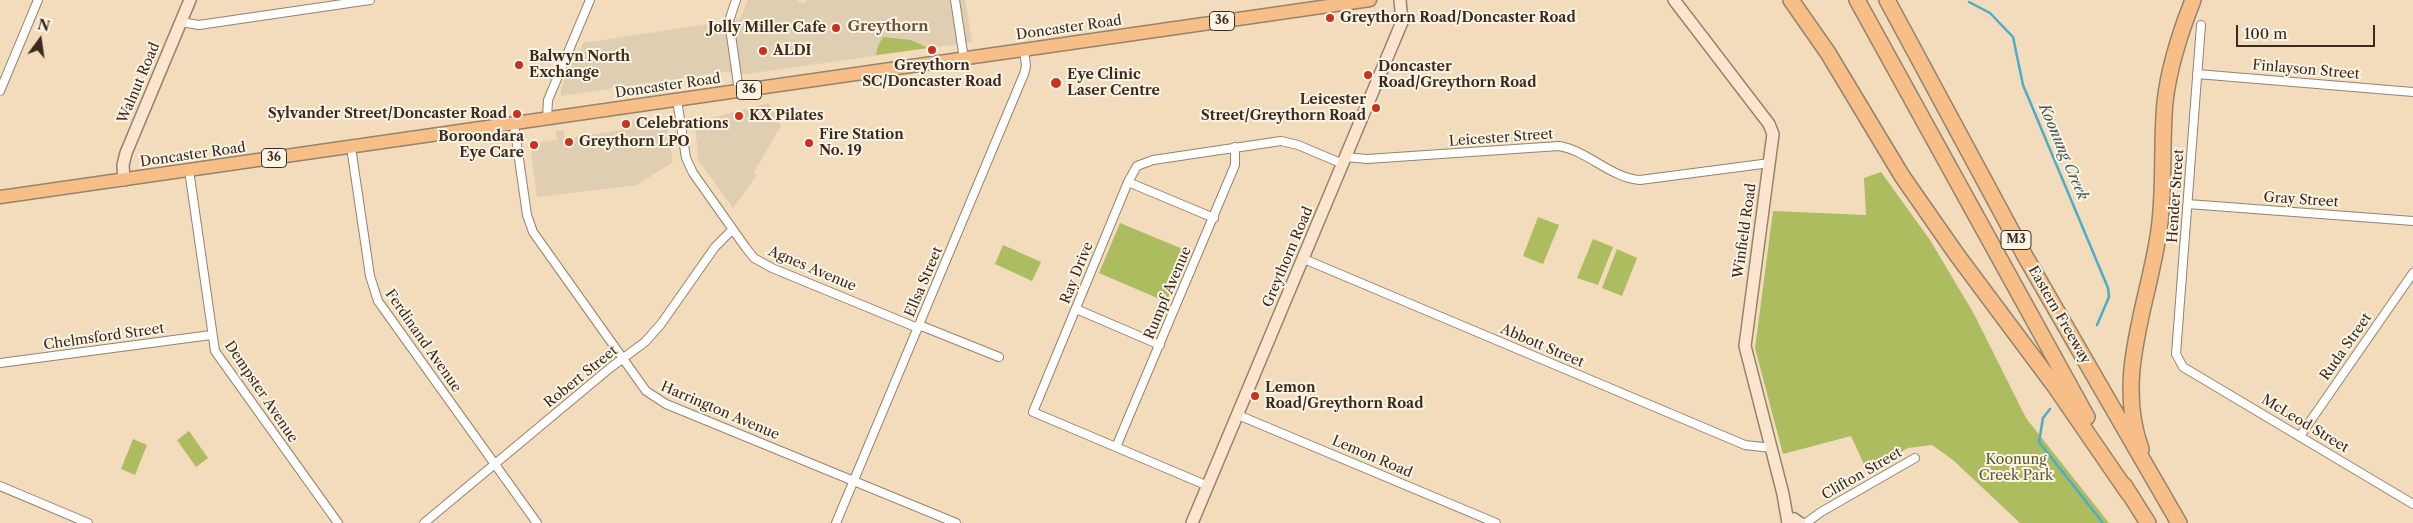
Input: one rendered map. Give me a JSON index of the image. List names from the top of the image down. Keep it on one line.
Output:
{"streets":{"highway":["M3","Eastern Freeway"],"main road":["36","Doncaster Road"],"street":["Finlayson Street","Walnut Road","Leicester Street","Hender Street","Gray Street","Winfield Road","Greythorn Road","Agnes Avenue","Ray Drive","Ellsa Street","Rumpf Avenue","Chelmsford Street","Ferdinand Avenue","Abbott Street","Ruda Street","Robert Street","Dempster Avenue","Harrington Avenue","McLeod Street","Lemon Road","Clifton Street"]},"crossings":[["Doncaster Road","Walnut Road"],["Doncaster Road","Agnes Avenue"],["Doncaster Road","Ellsa Street"],["Doncaster Road","Ferdinand Avenue"],["Doncaster Road","Dempster Avenue"],["Doncaster Road","Harrington Avenue"],["Finlayson Street","Hender Street"],["Leicester Street","Winfield Road"],["Leicester Street","Greythorn Road"],["Leicester Street","Ray Drive"],["Hender Street","Gray Street"],["Hender Street","McLeod Street"],["Winfield Road","Abbott Street"],["Winfield Road","Clifton Street"],["Greythorn Road","Ray Drive"],["Greythorn Road","Abbott Street"],["Greythorn Road","Lemon Road"],["Agnes Avenue","Ellsa Street"],["Agnes Avenue","Robert Street"],["Ray Drive","Rumpf Avenue"],["Ellsa Street","Harrington Avenue"],["Chelmsford Street","Dempster Avenue"],["Ferdinand Avenue","Robert Street"],["Ruda Street","McLeod Street"],["Robert Street","Harrington Avenue"]],"districts":["Greythorn"],"water":["Koonung Creek"],"parks":["Koonung Creek Park"],"places":["Greythorn Road/Doncaster Road","Jolly Miller Cafe","Greythorn SC/Doncaster Road","ALDI","Balwyn North Exchange","Doncaster Road/Greythorn Road","Eye Clinic Laser Centre","Leicester Street/Greythorn Road","Sylvander Street/Doncaster Road","KX Pilates","Celebrations","Greythorn LPO","Fire Station No. 19","Boroondara Eye Care","Lemon Road/Greythorn Road"],"scale_bar":"100 m","north":"top"}
